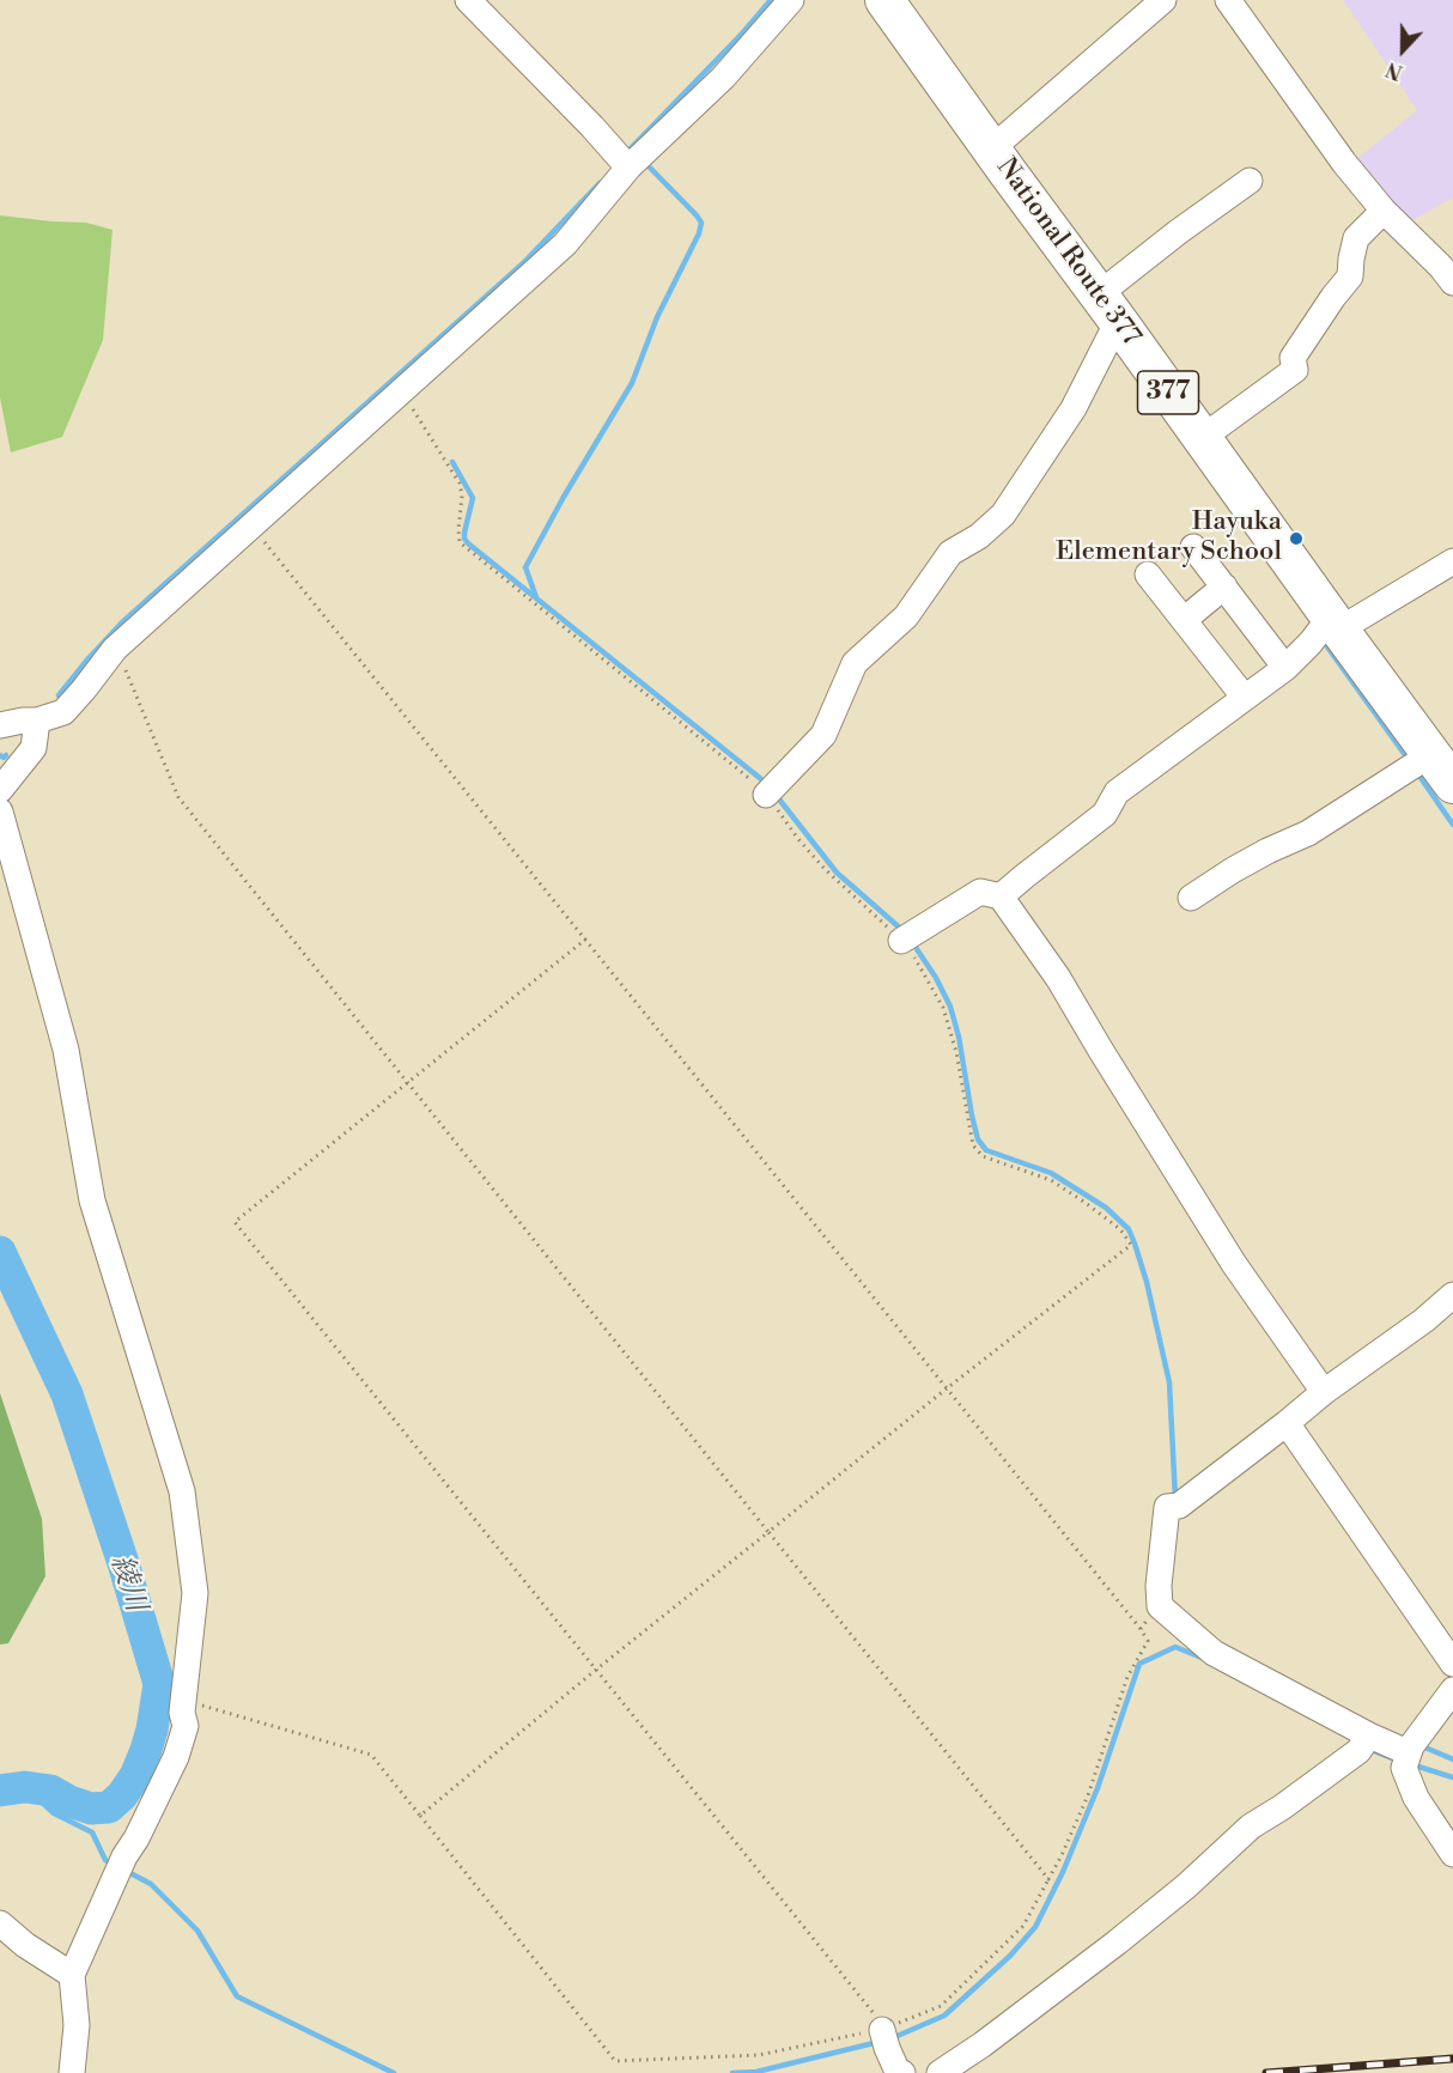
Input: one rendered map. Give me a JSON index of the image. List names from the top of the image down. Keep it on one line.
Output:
{"streets":{"highway":["National Route 377","377"]},"water":["綾川"],"places":["Hayuka Elementary School"],"north":"bottom"}
